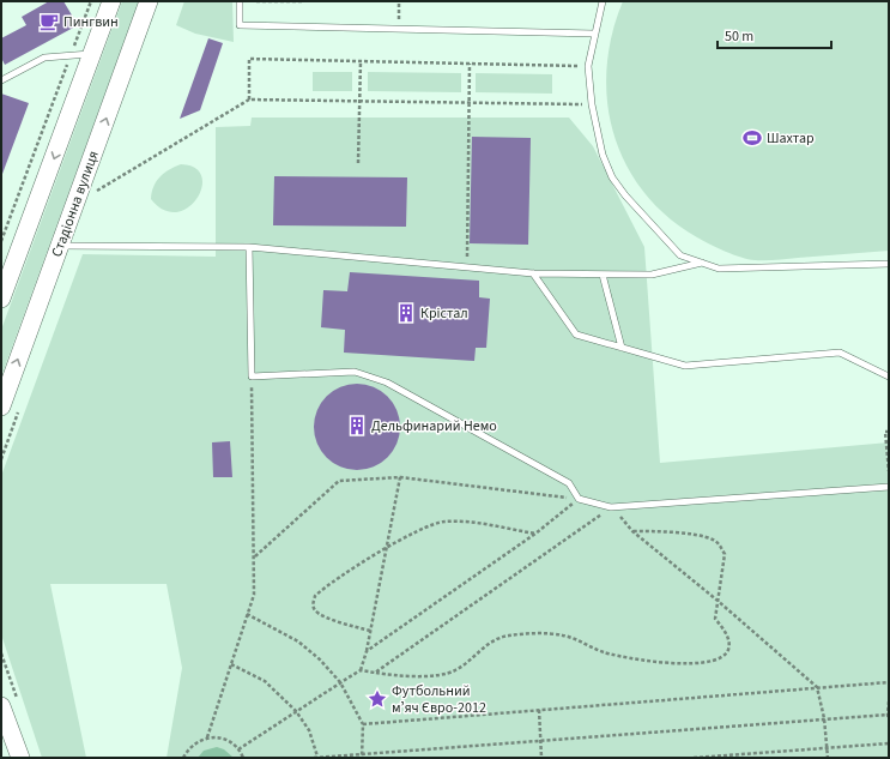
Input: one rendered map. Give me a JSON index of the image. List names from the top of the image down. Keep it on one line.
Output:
{"streets":{"street":["Стадіонна вулиця"]},"places":{"cafe":["Пингвин"],"sports":["Шахтар"],"building":["Крістал","Дельфинарий Немо"],"place":["Футбольний мʼяч Євро-2012"]},"scale_bar":"50 m"}
